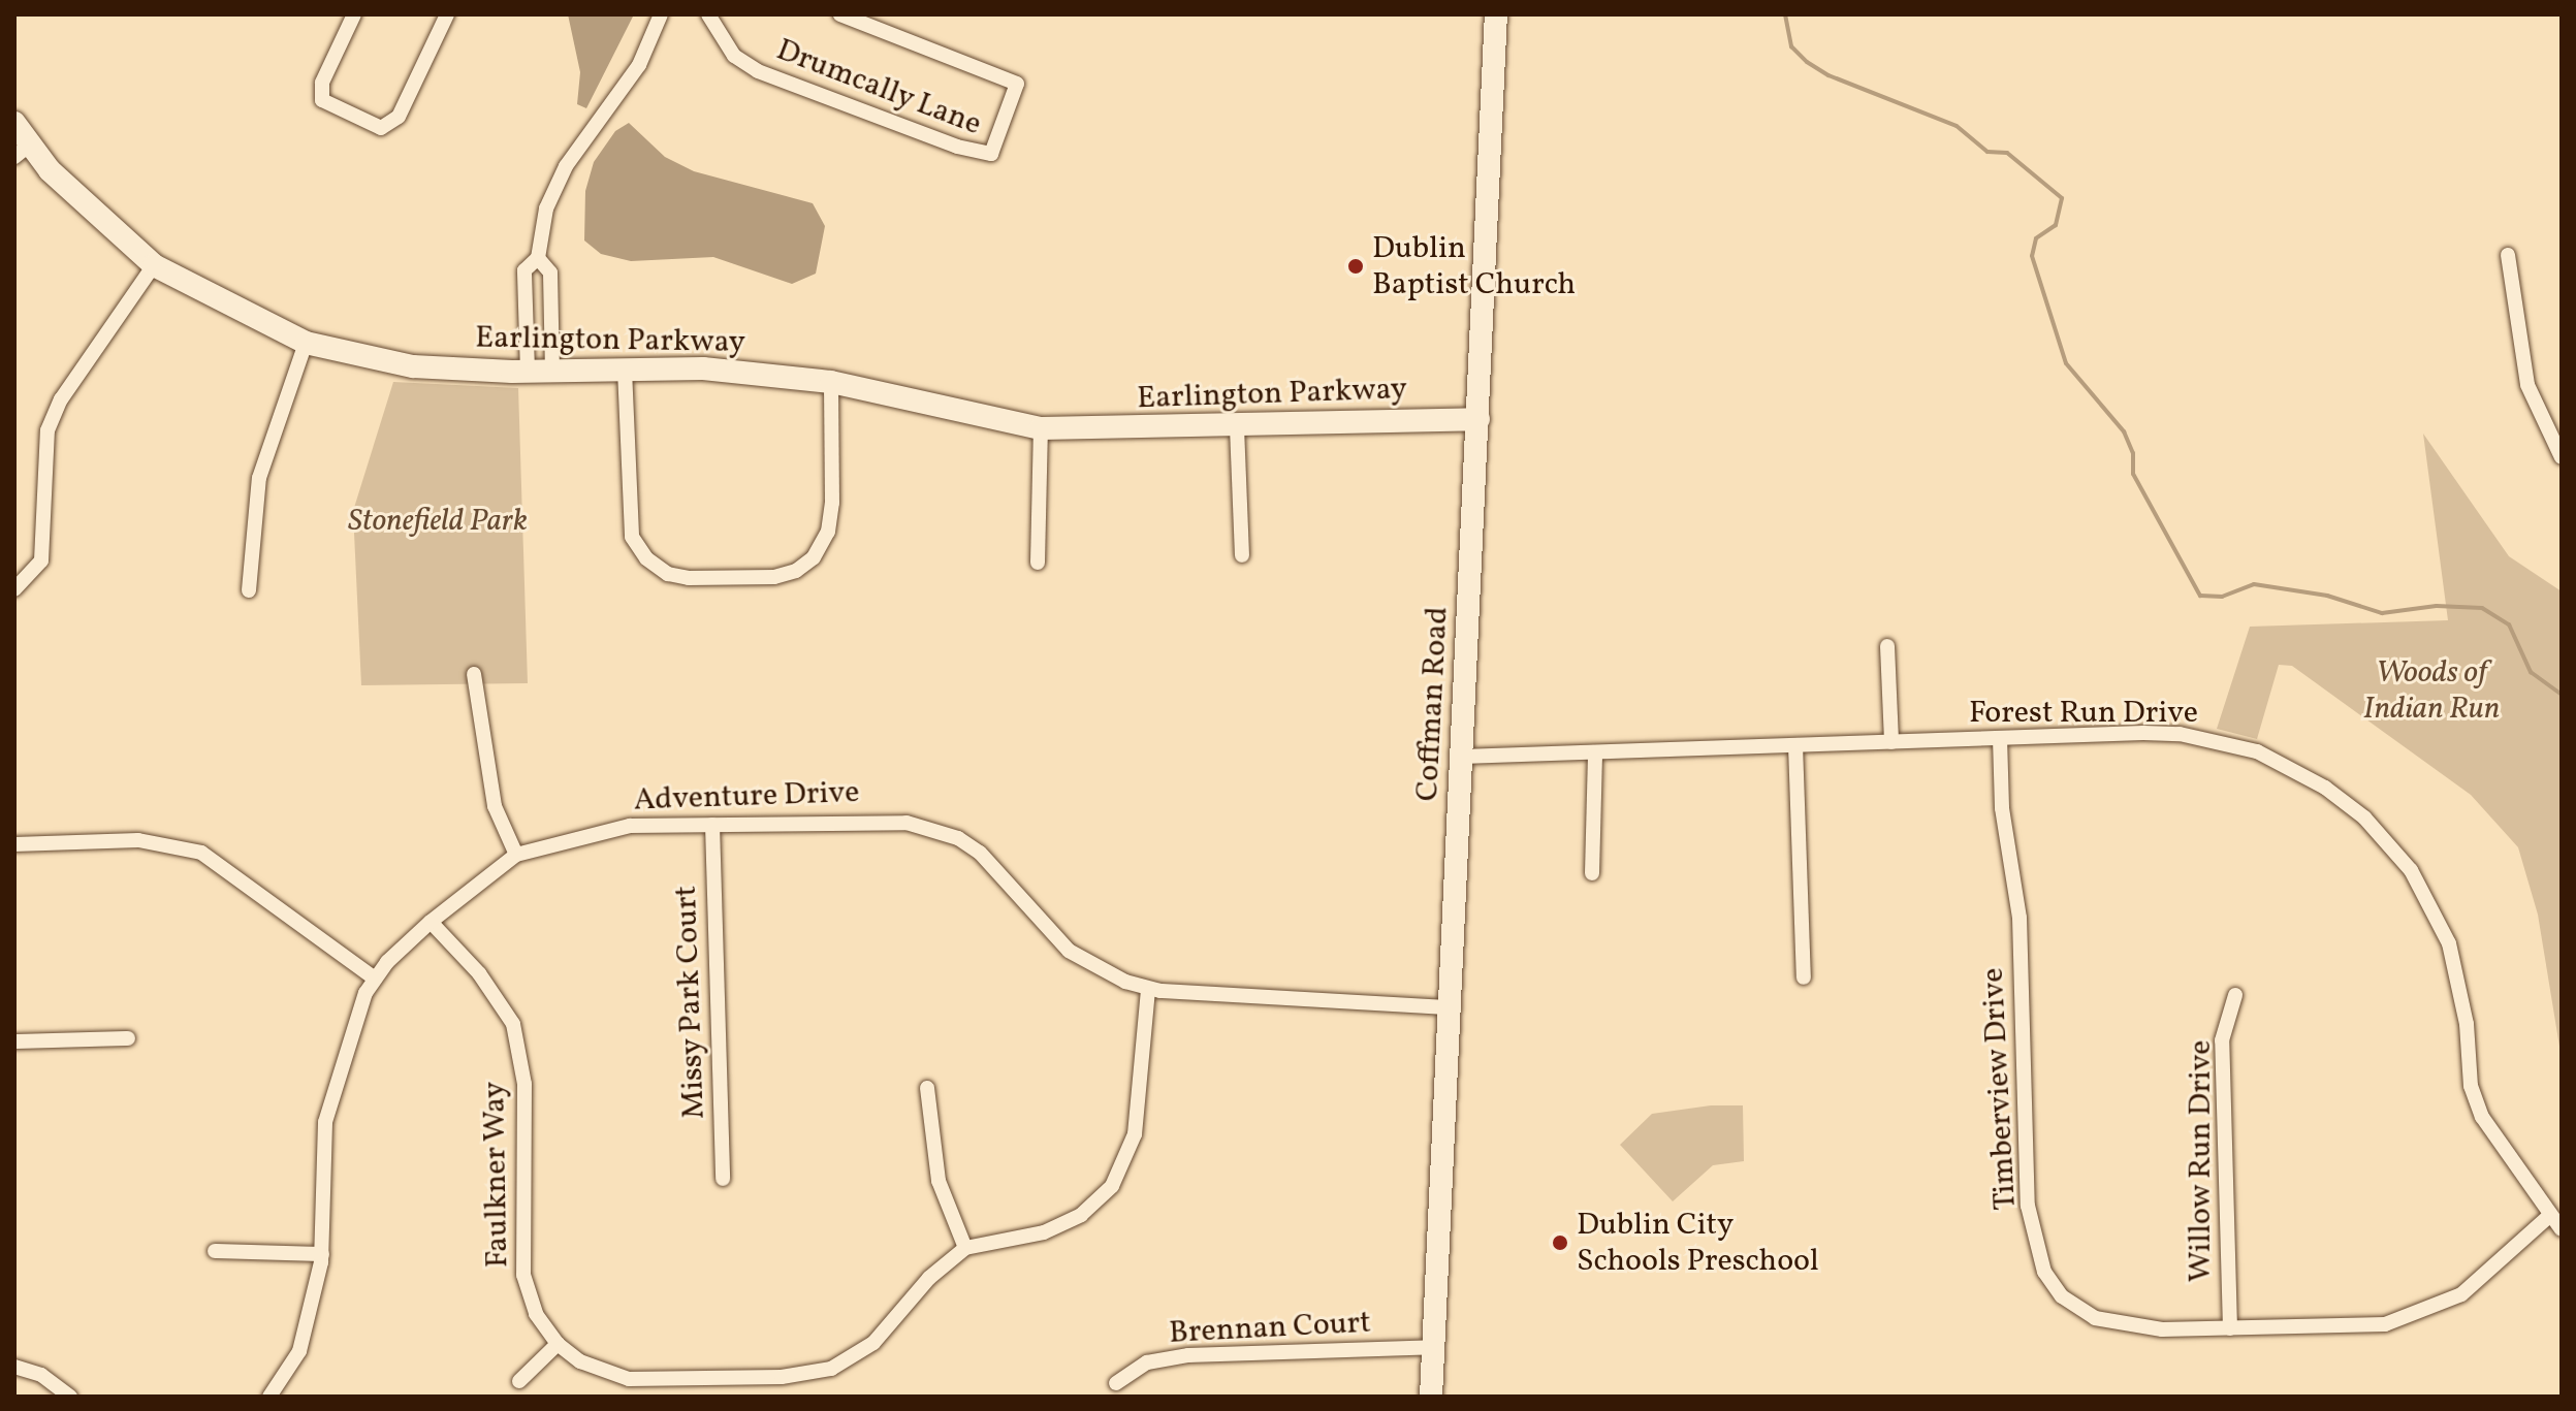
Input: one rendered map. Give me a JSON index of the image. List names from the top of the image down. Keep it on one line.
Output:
{"streets":{"street":["Drumcally Lane","Earlington Parkway","Coffman Road","Forest Run Drive","Adventure Drive","Missy Park Court","Timberview Drive","Willow Run Drive","Faulkner Way","Brennan Court"]},"crossings":[["Earlington Parkway","Coffman Road"],["Coffman Road","Forest Run Drive"],["Coffman Road","Adventure Drive"],["Coffman Road","Brennan Court"],["Forest Run Drive","Timberview Drive"],["Adventure Drive","Missy Park Court"],["Adventure Drive","Faulkner Way"],["Timberview Drive","Willow Run Drive"]],"parks":["Stonefield Park","Woods of Indian Run"],"places":["Dublin Baptist Church","Dublin City Schools Preschool"]}
